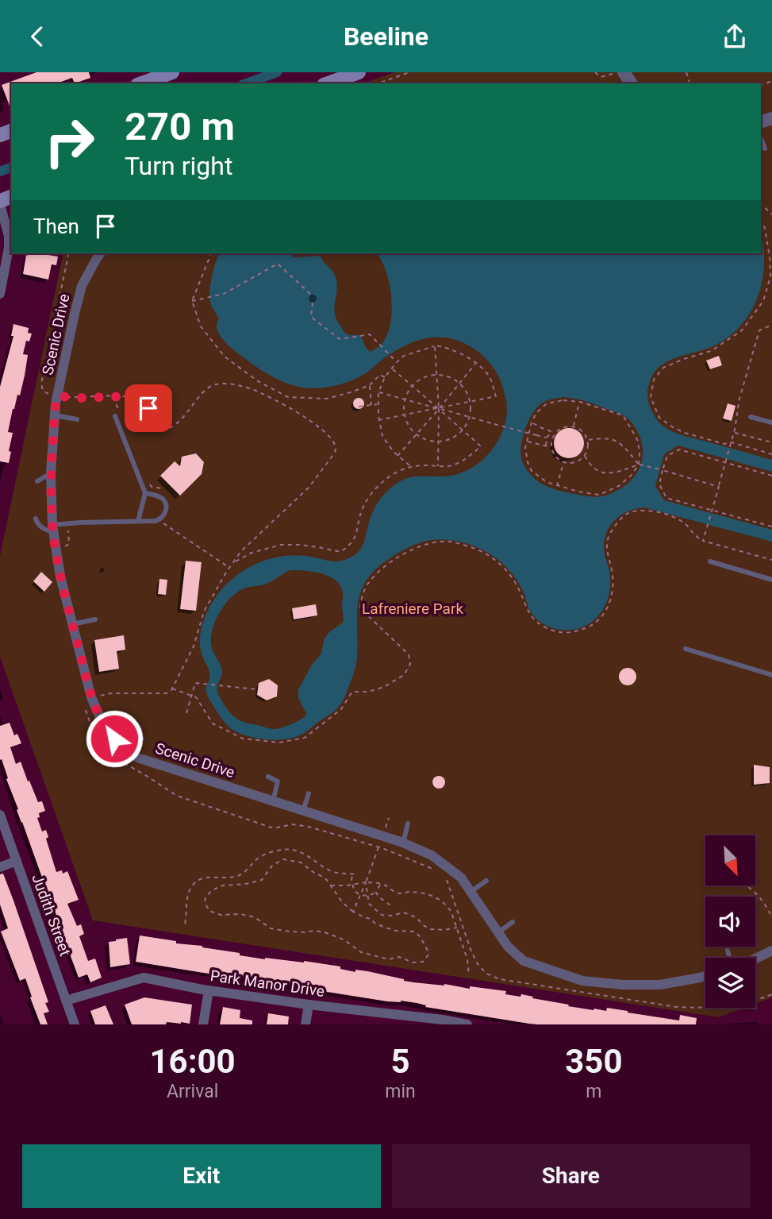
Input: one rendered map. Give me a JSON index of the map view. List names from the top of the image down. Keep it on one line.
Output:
{"streets":{"street":["Scenic Drive","Judith Street","Park Manor Drive"]},"crossings":[["Judith Street","Park Manor Drive"]],"parks":["Lafreniere Park"],"north":"bottom right","page":{"header":"Beeline","turn":["270 m","Turn right"],"then":"Then","eta":["16:00","Arrival","5","min","350","m"],"buttons":["Exit","Share"]}}
